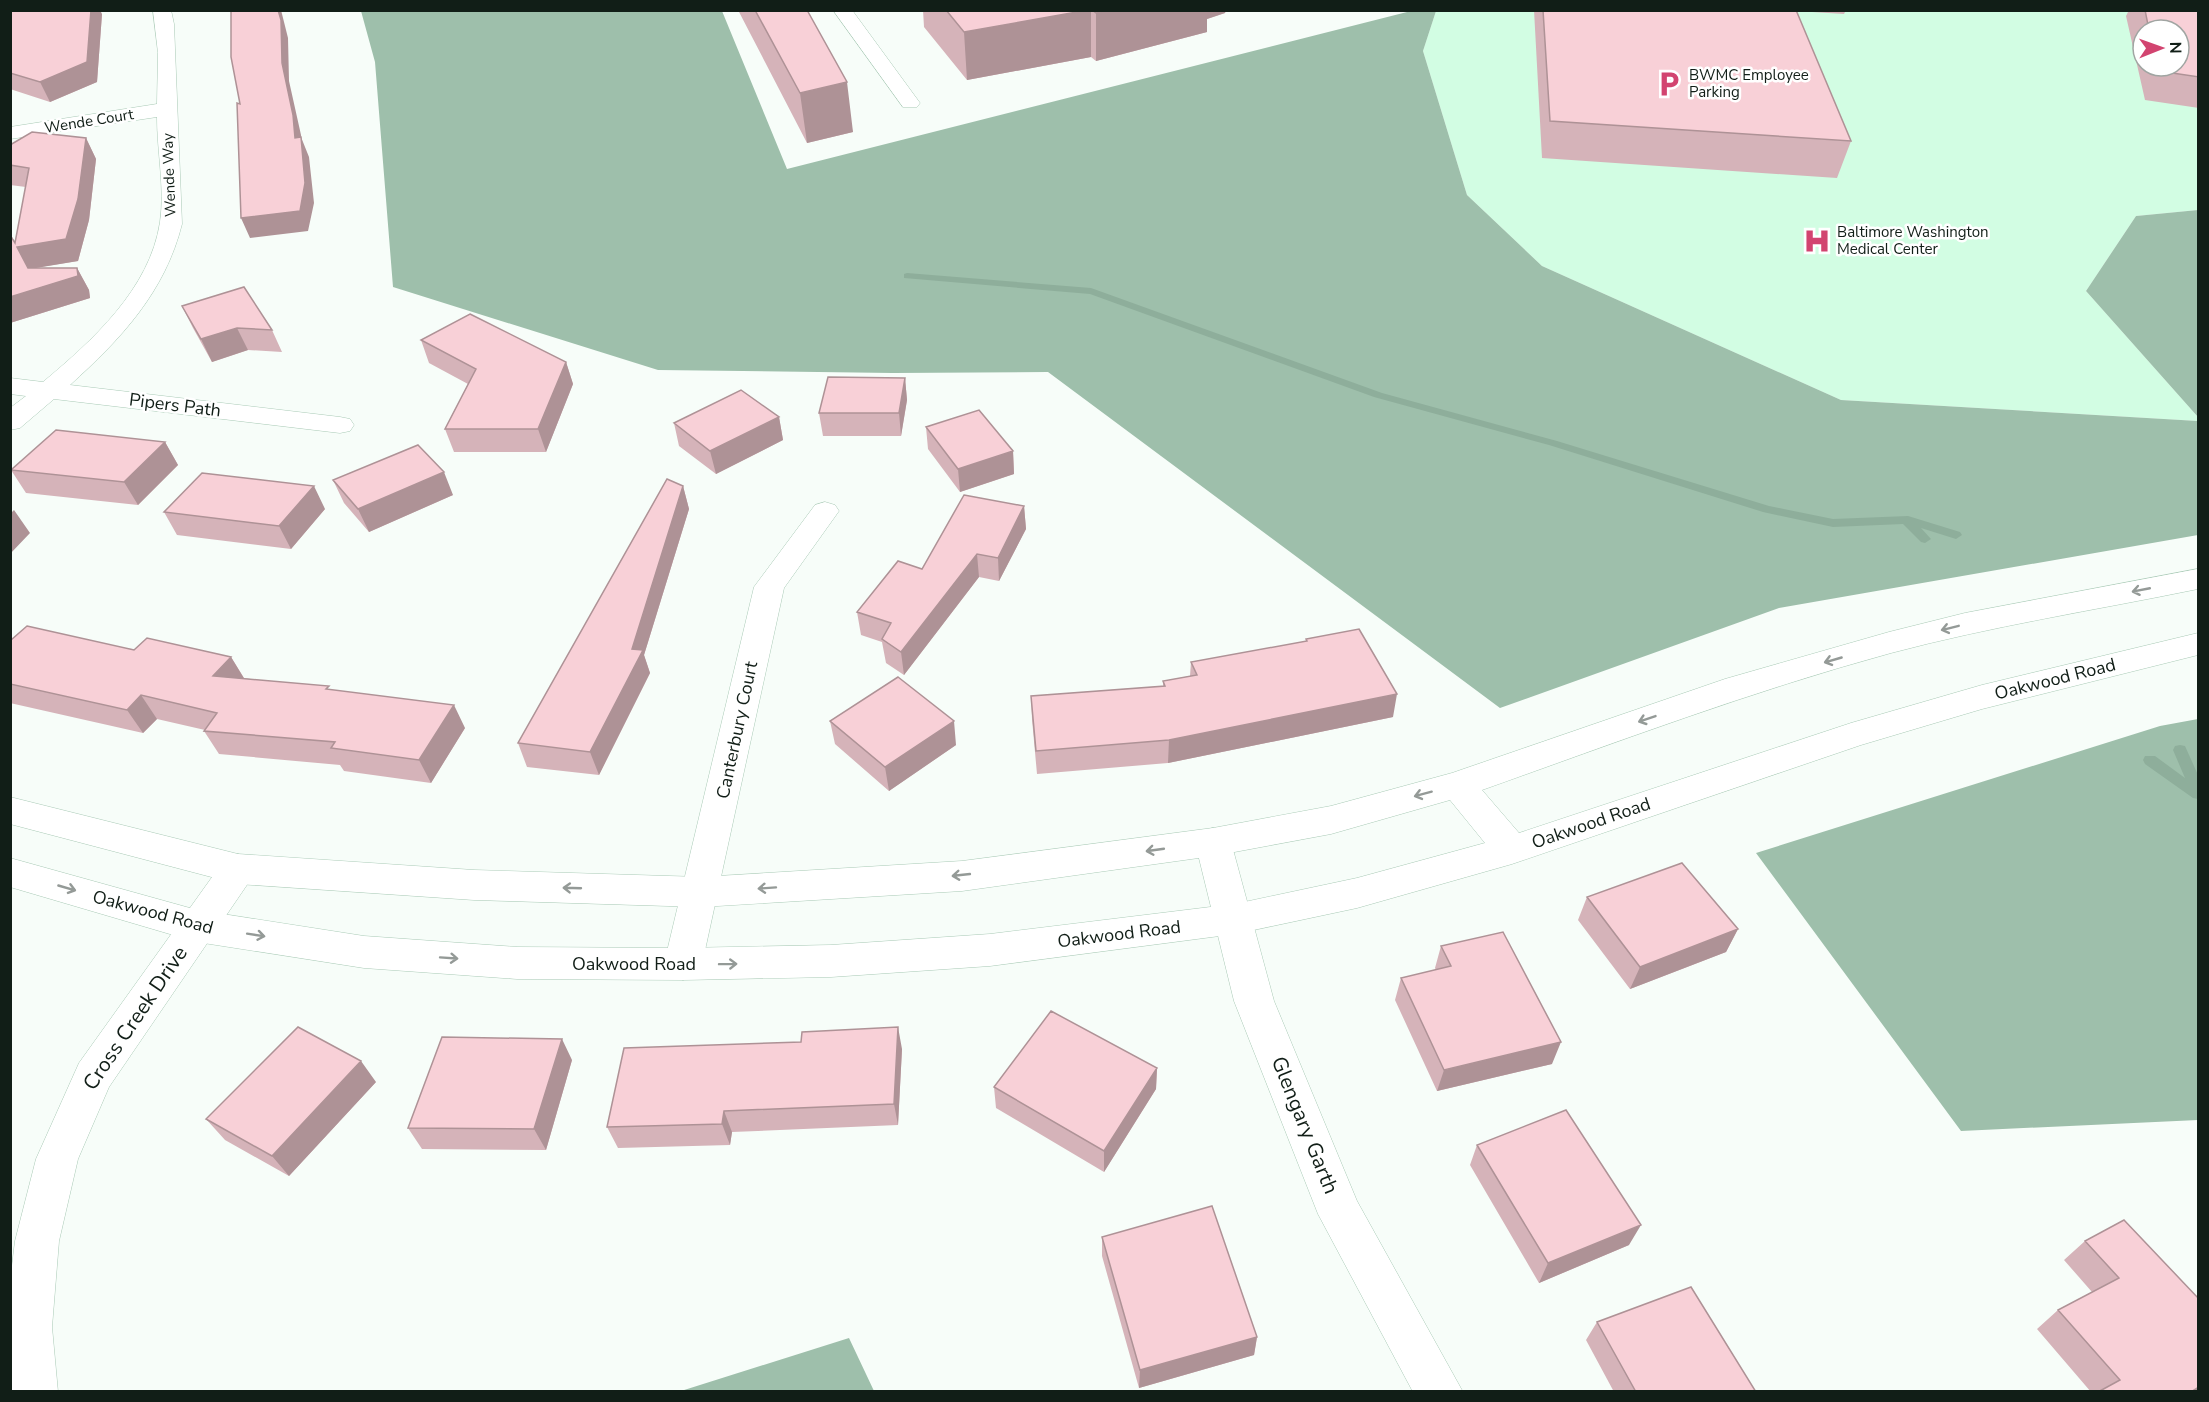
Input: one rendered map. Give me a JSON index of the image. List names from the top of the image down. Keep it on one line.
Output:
{"streets":{"street":["Wende Court","Wende Way","Pipers Path","Oakwood Road","Canterbury Court","Cross Creek Drive","Glengary Garth"]},"crossings":[["Wende Court","Wende Way"],["Wende Way","Pipers Path"],["Oakwood Road","Canterbury Court"],["Oakwood Road","Cross Creek Drive"],["Oakwood Road","Glengary Garth"]],"places":{"parking":["BWMC Employee Parking"],"hospital":["Baltimore Washington Medical Center"]},"north":"right"}
